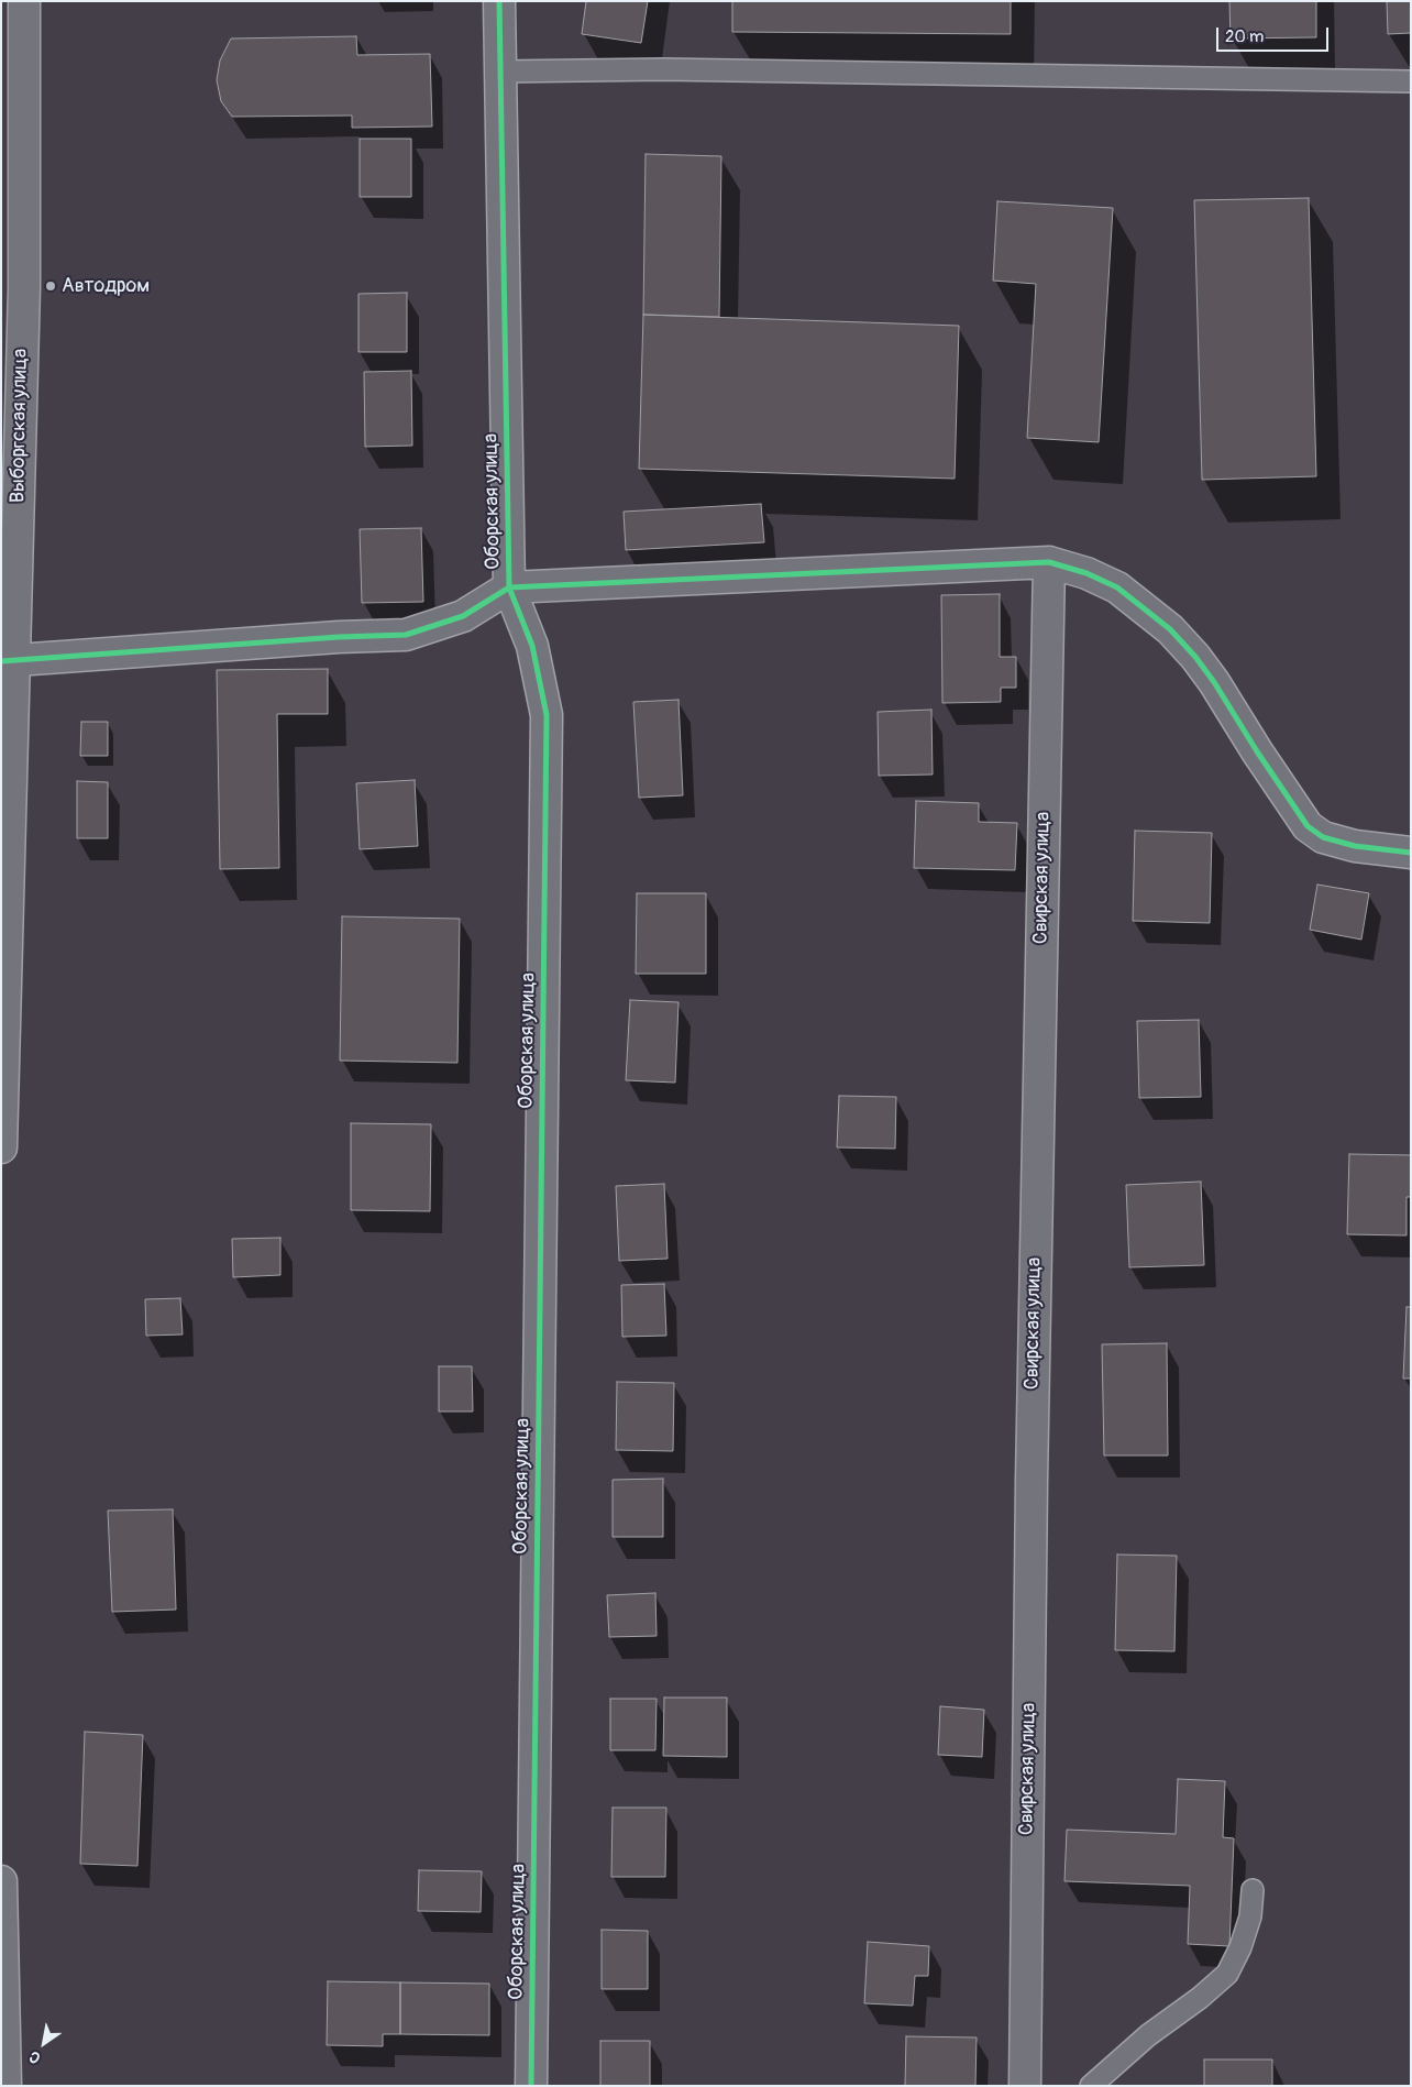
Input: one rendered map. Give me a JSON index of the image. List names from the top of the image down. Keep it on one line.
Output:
{"streets":{"street":["Выборгская улица","Оборская улица","Свирская улица"]},"places":["Автодром"],"scale_bar":"20 m","north":"bottom left"}
